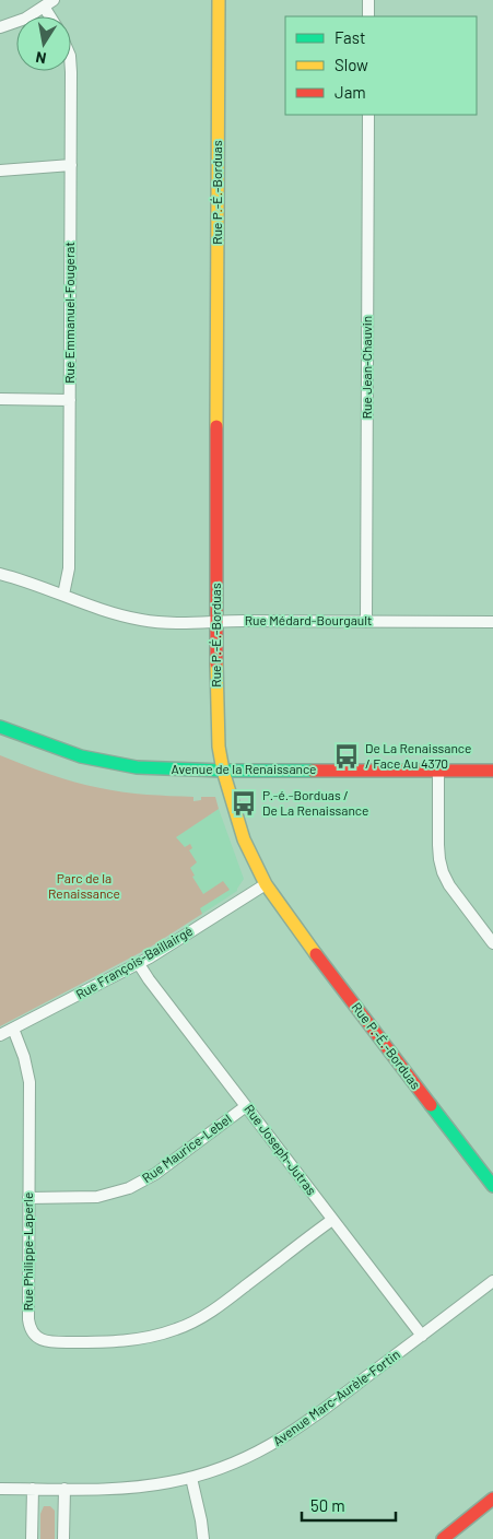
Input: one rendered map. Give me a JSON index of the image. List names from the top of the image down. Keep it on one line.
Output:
{"streets":{"street":["Rue P.-É.-Borduas","Rue Emmanuel-Fougerat","Rue Jean-Chauvin","Rue Médard-Bourgault","Avenue de la Renaissance","Rue François-Baillairgé","Rue Maurice-Lebel","Rue Joseph-Jutras","Rue Philippe-Laperle","Avenue Marc-Aurèle-Fortin"]},"crossings":[["Rue P.-É.-Borduas","Rue Médard-Bourgault"],["Rue P.-É.-Borduas","Avenue de la Renaissance"],["Rue P.-É.-Borduas","Rue François-Baillairgé"],["Rue Emmanuel-Fougerat","Rue Médard-Bourgault"],["Rue Jean-Chauvin","Rue Médard-Bourgault"],["Rue François-Baillairgé","Rue Joseph-Jutras"],["Rue François-Baillairgé","Rue Philippe-Laperle"],["Rue Maurice-Lebel","Rue Joseph-Jutras"],["Rue Maurice-Lebel","Rue Philippe-Laperle"],["Rue Joseph-Jutras","Rue Philippe-Laperle"],["Rue Joseph-Jutras","Avenue Marc-Aurèle-Fortin"]],"parks":["Parc de la Renaissance"],"places":{"bus stop":["De La Renaissance / Face Au 4370","P.-é.-Borduas / De La Renaissance"]},"legend":["Fast","Slow","Jam"],"scale_bar":"50 m","north":"bottom"}
